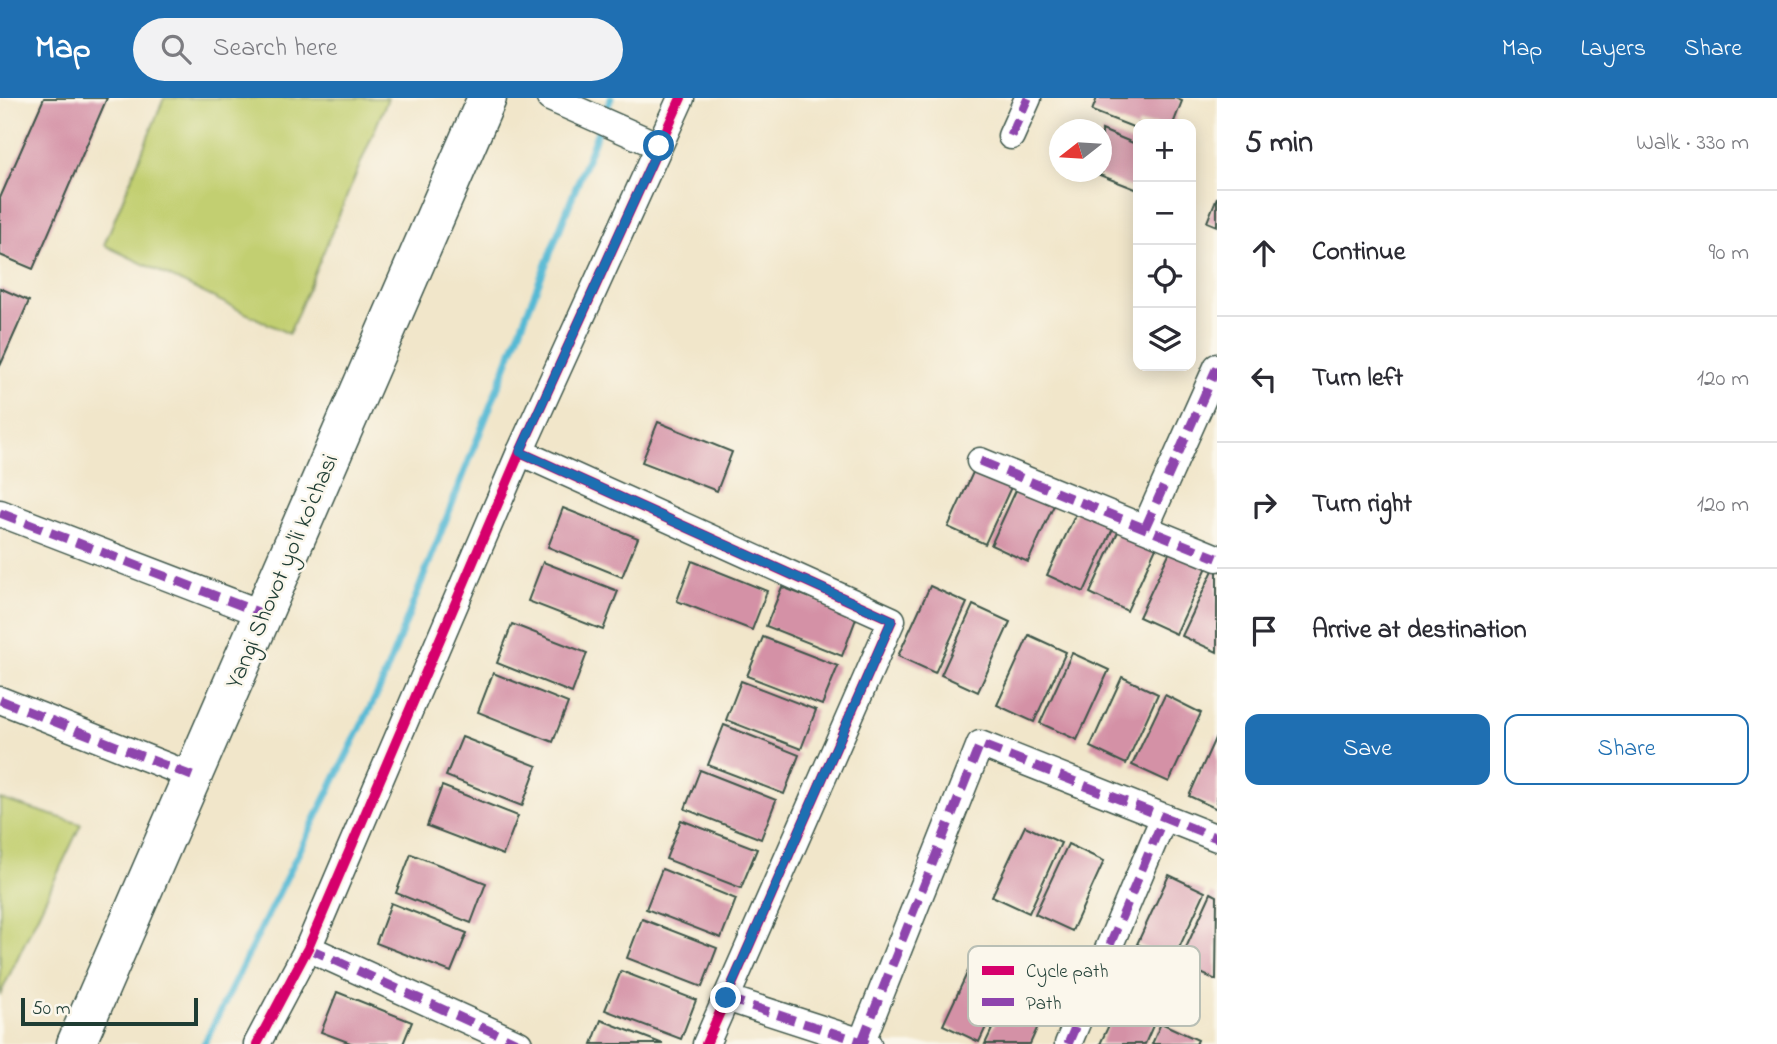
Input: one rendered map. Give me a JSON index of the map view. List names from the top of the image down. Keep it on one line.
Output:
{"streets":{"main road":["Yangi Shovot yo'li ko'chasi"]},"legend":["Cycle path","Path"],"scale_bar":"50 m","north":"left","page":{"header":"Map","search":"Search here","nav":["Map","Layers","Share"],"heading":["5 min","Walk · 330 m"],"map_buttons":["+","−"],"list":[["Continue","90 m"],["Turn left","120 m"],["Turn right","120 m"],"Arrive at destination"],"buttons":["Save","Share"],"scale":"50 m"}}
